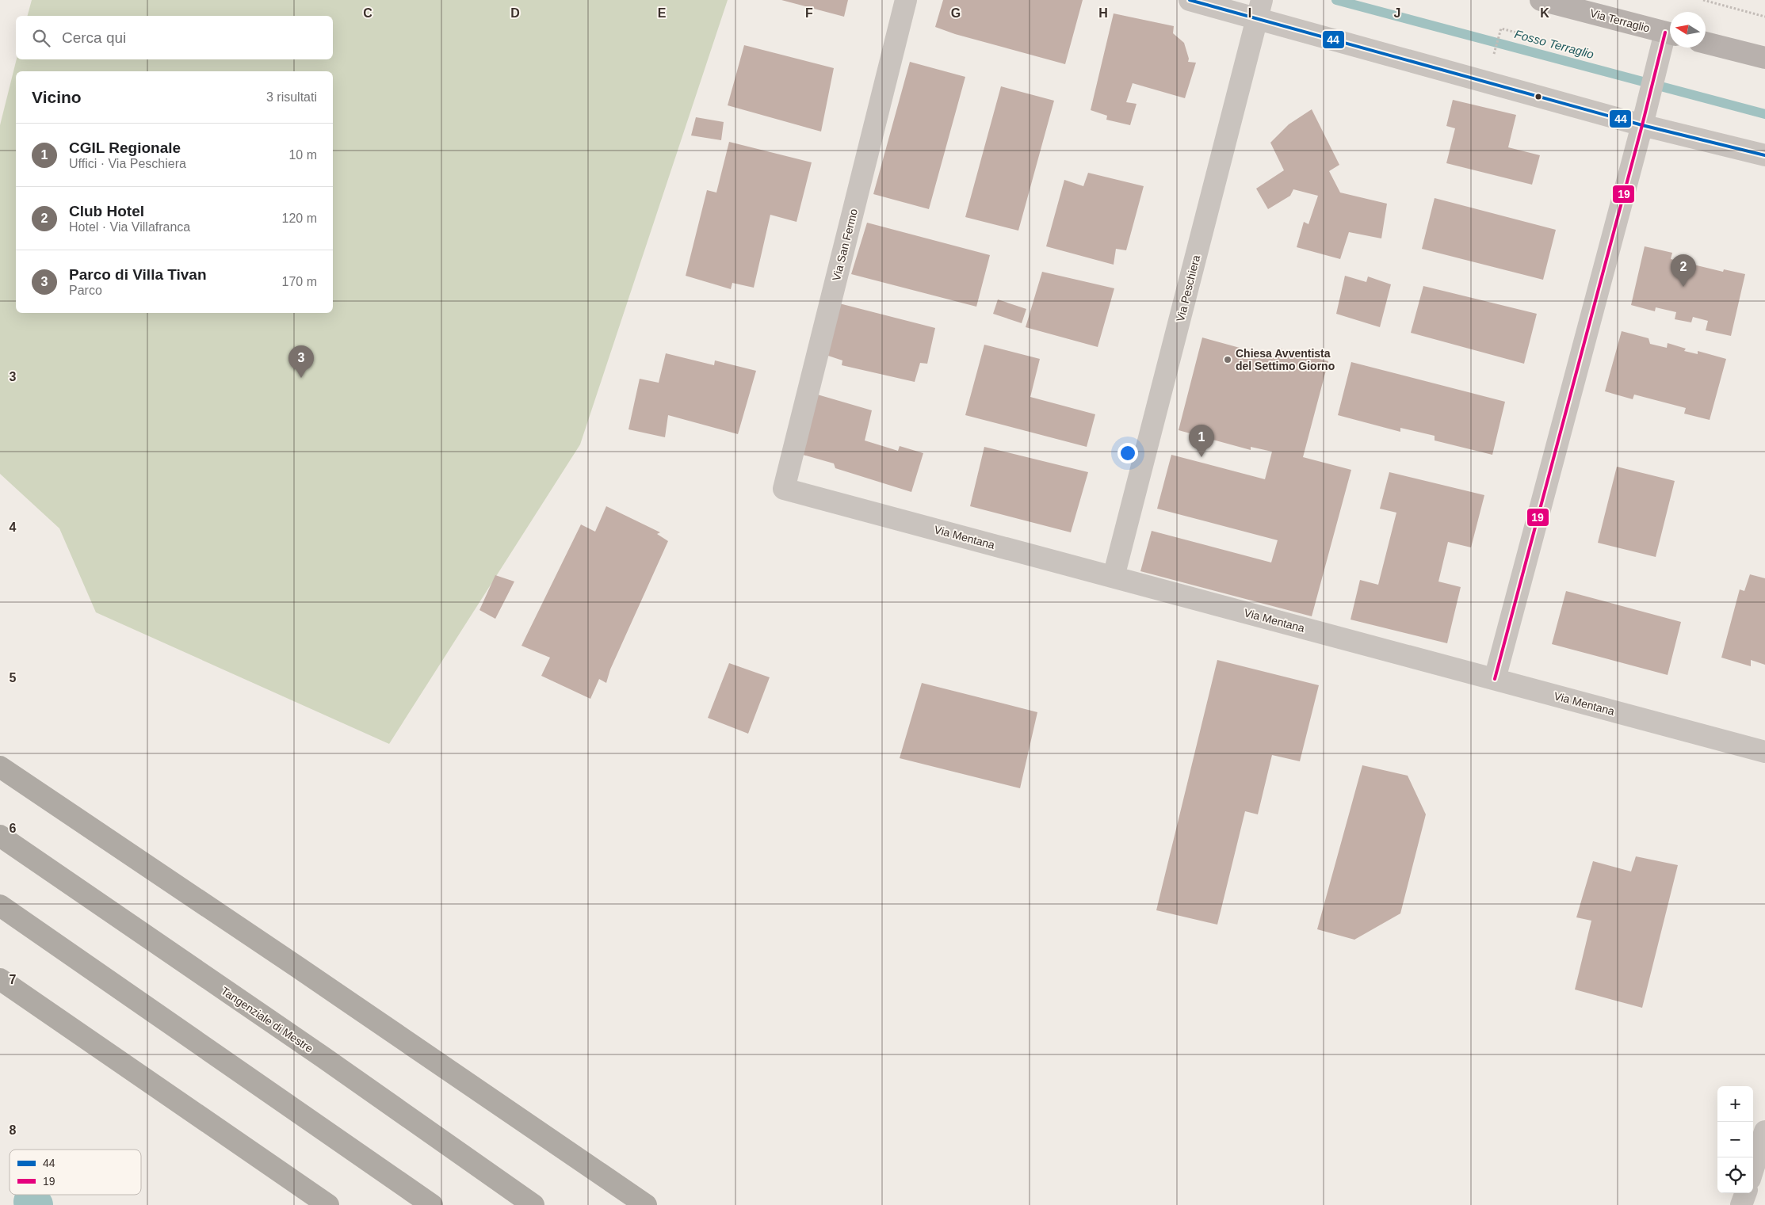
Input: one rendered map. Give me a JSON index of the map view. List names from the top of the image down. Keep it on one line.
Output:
{"streets":{"highway":["Tangenziale di Mestre"],"main road":["Via Terraglio"],"street":["Via San Fermo","Via Peschiera","Via Mentana"]},"crossings":[["Via San Fermo","Via Mentana"],["Via Peschiera","Via Mentana"]],"water":["Fosso Terraglio"],"places":["Chiesa Avventista del Settimo Giorno"],"lines":["transit line 44","transit line 19"],"legend":["44","19"],"north":"left","page":{"search":"Cerca qui","heading":["Vicino","3 risultati"],"list":[{"mark":"1","name":"CGIL Regionale","note":"Uffici · Via Peschiera","value":"10 m"},{"mark":"2","name":"Club Hotel","note":"Hotel · Via Villafranca","value":"120 m"},{"mark":"3","name":"Parco di Villa Tivan","note":"Parco","value":"170 m"}],"pins":["2","3","1"],"map_buttons":["+","−"]},"grid":{"columns":["C","D","E","F","G","H","I","J","K"],"rows":["3","4","5","6","7","8"]}}
